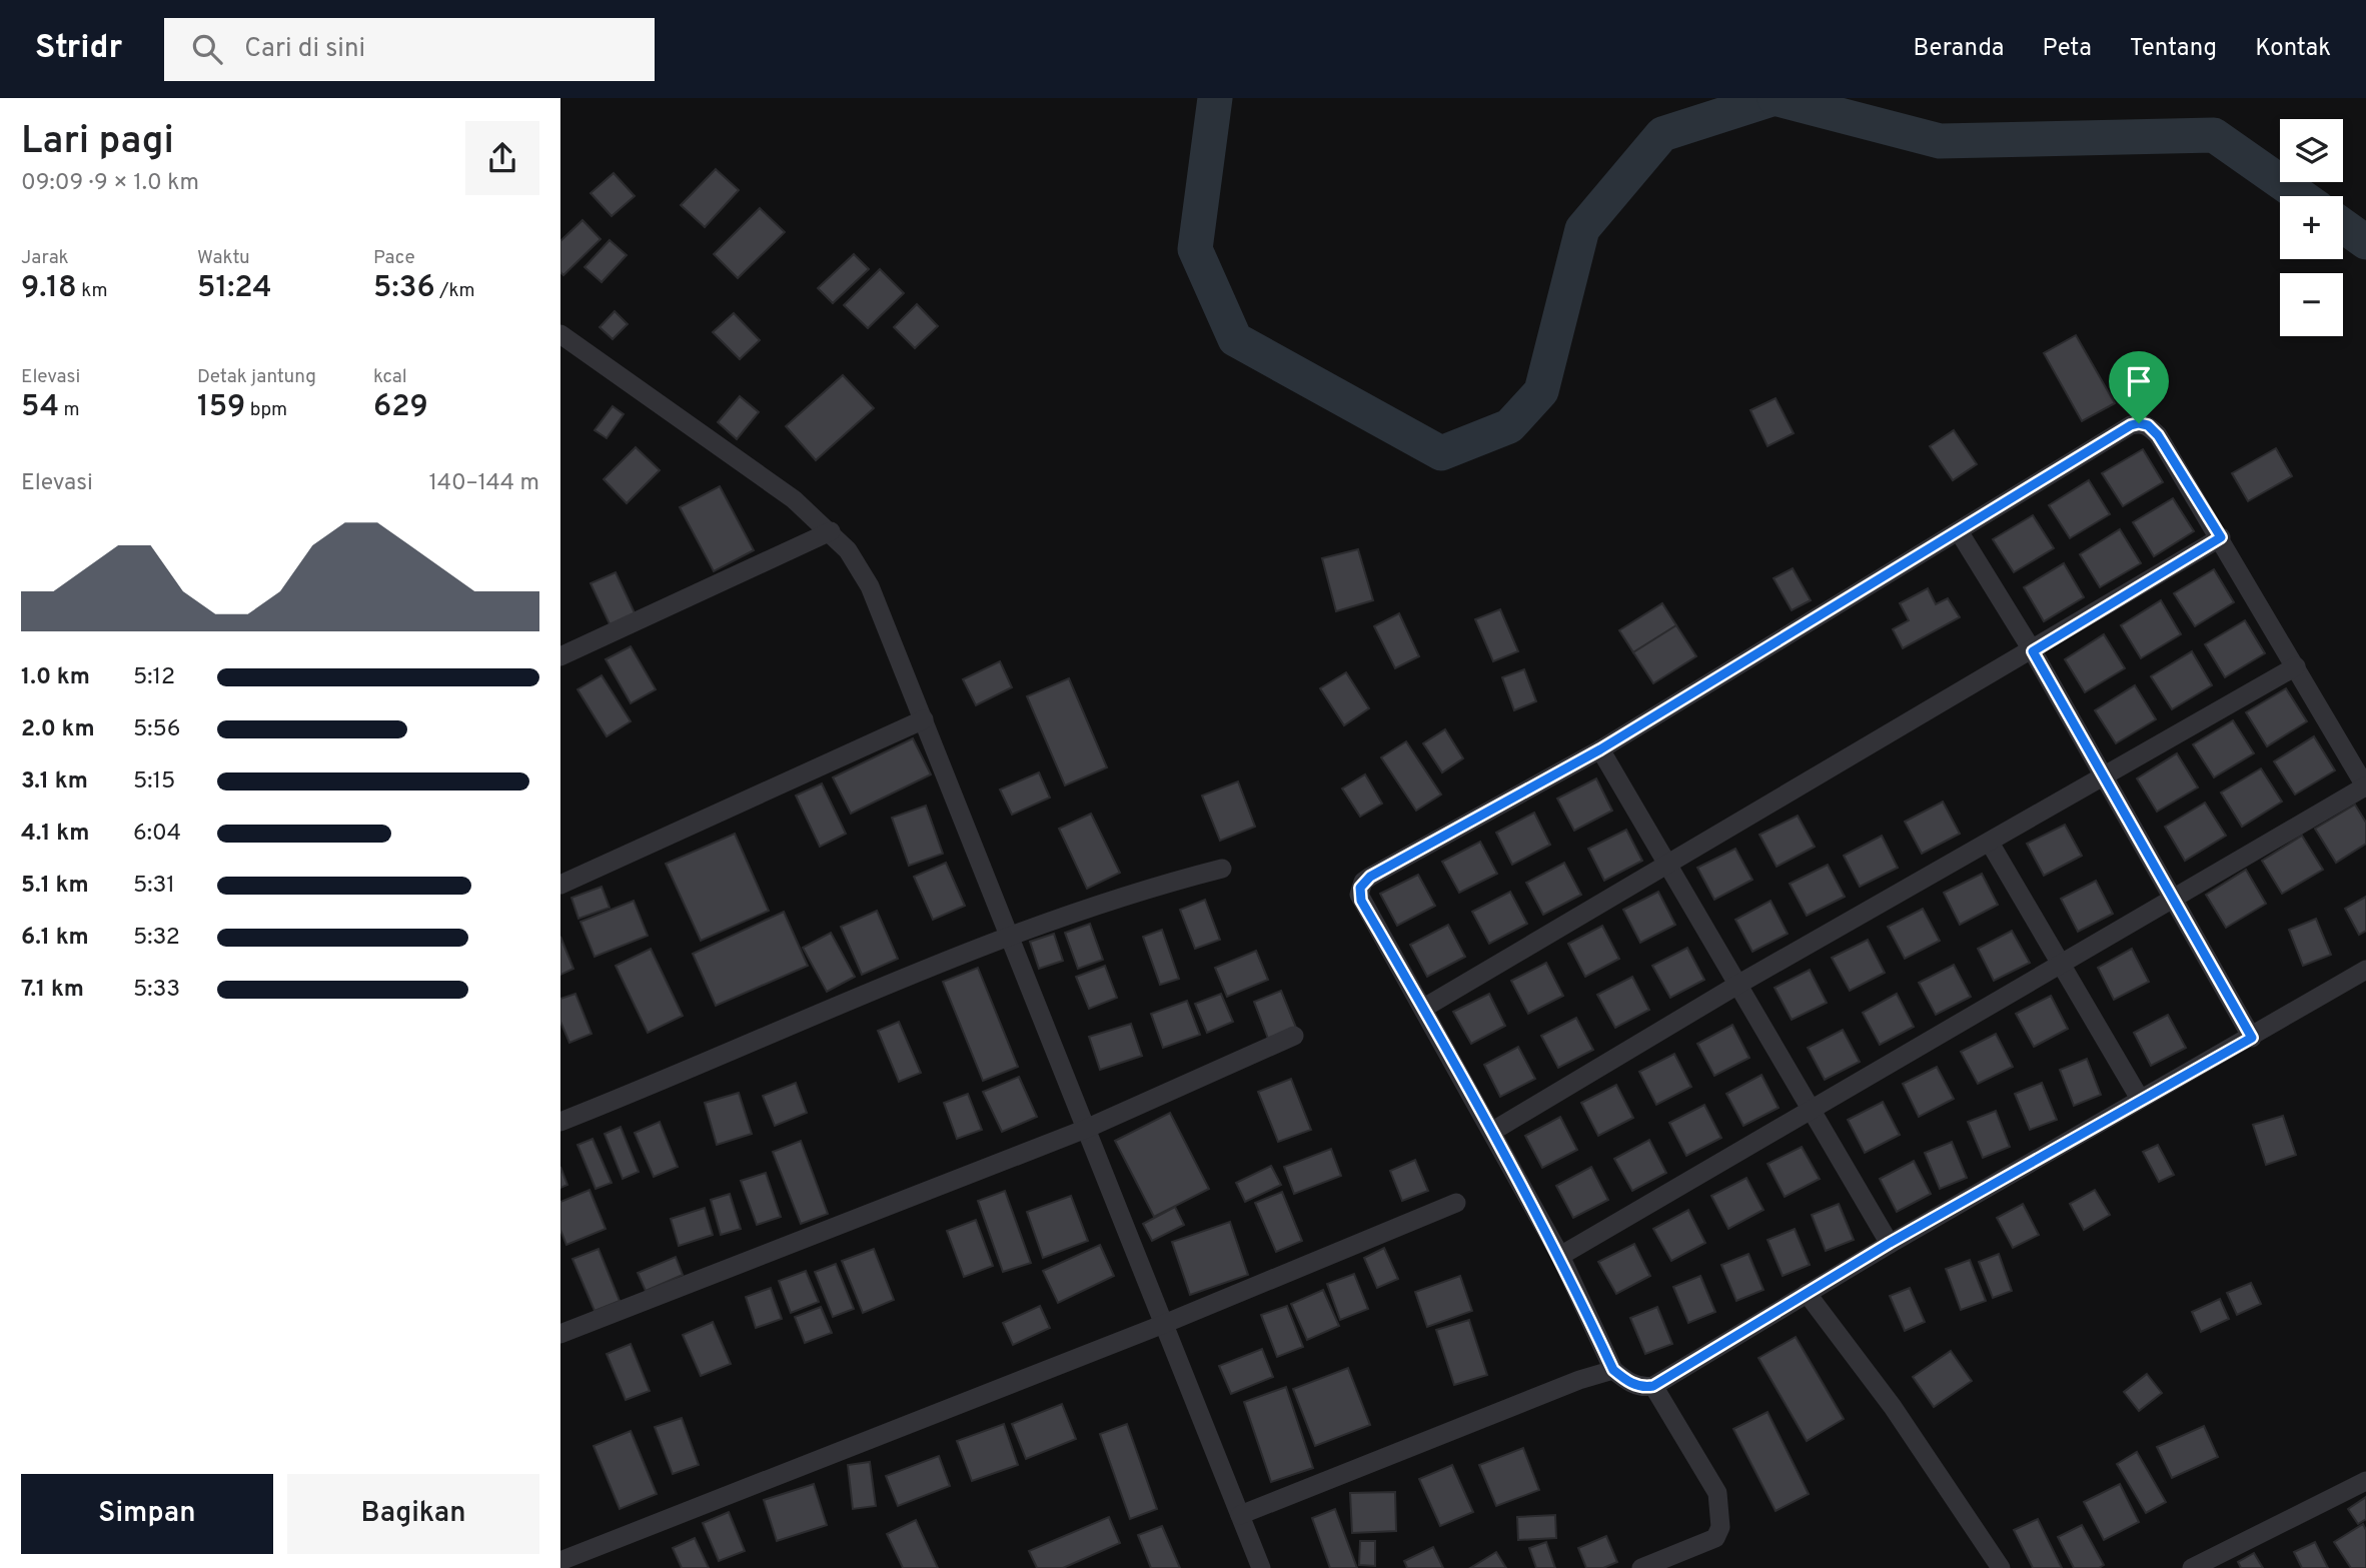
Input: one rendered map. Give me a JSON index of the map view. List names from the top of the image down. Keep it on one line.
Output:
{"page":{"header":"Stridr","search":"Cari di sini","nav":["Beranda","Peta","Tentang","Kontak"],"heading":["Lari pagi","09:09 · 9 × 1.0 km"],"map_buttons":["+","−"],"stats":[["Jarak","9.18 km"],["Waktu","51:24"],["Pace","5:36 /km"],["Elevasi","54 m"],["Detak jantung","159 bpm"],["kcal","629"]],"chart":["Elevasi","140–144 m"],"list":[{"name":"1.0 km","note":"5:12"},{"name":"2.0 km","note":"5:56"},{"name":"3.1 km","note":"5:15"},{"name":"4.1 km","note":"6:04"},{"name":"5.1 km","note":"5:31"},{"name":"6.1 km","note":"5:32"},{"name":"7.1 km","note":"5:33"}],"buttons":["Simpan","Bagikan"]}}
